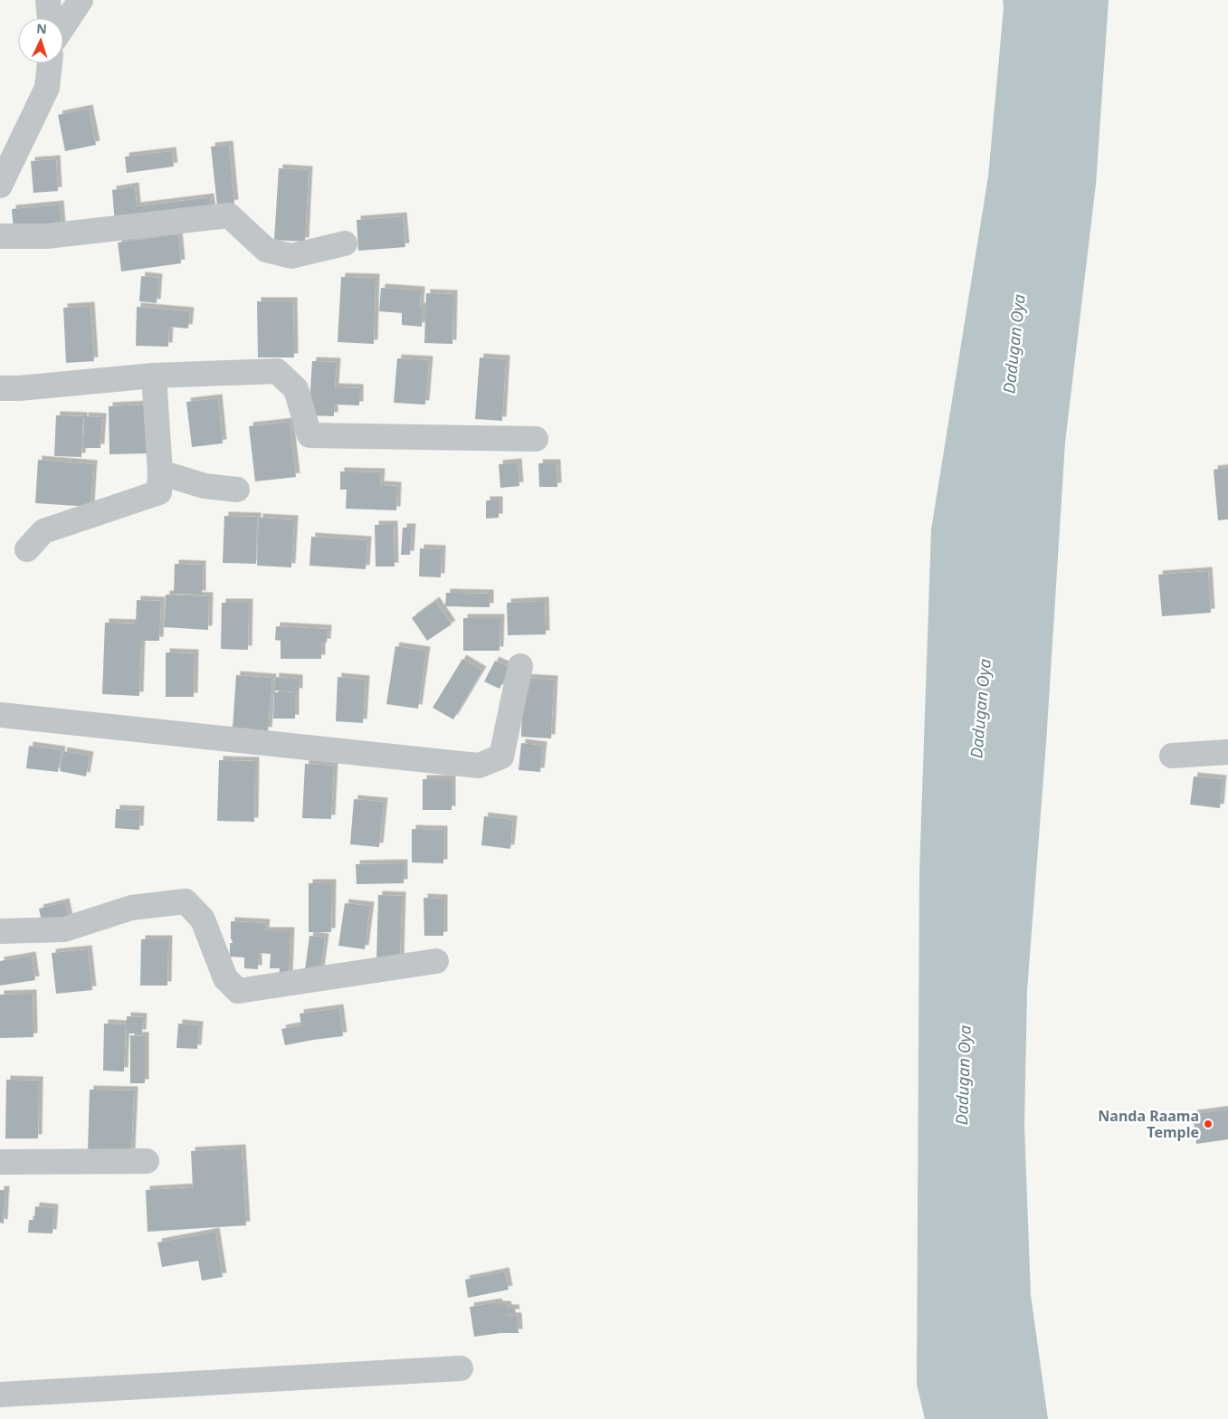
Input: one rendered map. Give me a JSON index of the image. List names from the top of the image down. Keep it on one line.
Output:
{"water":["Dadugan Oya"],"places":["Nanda Raama Temple"],"north":"top"}
